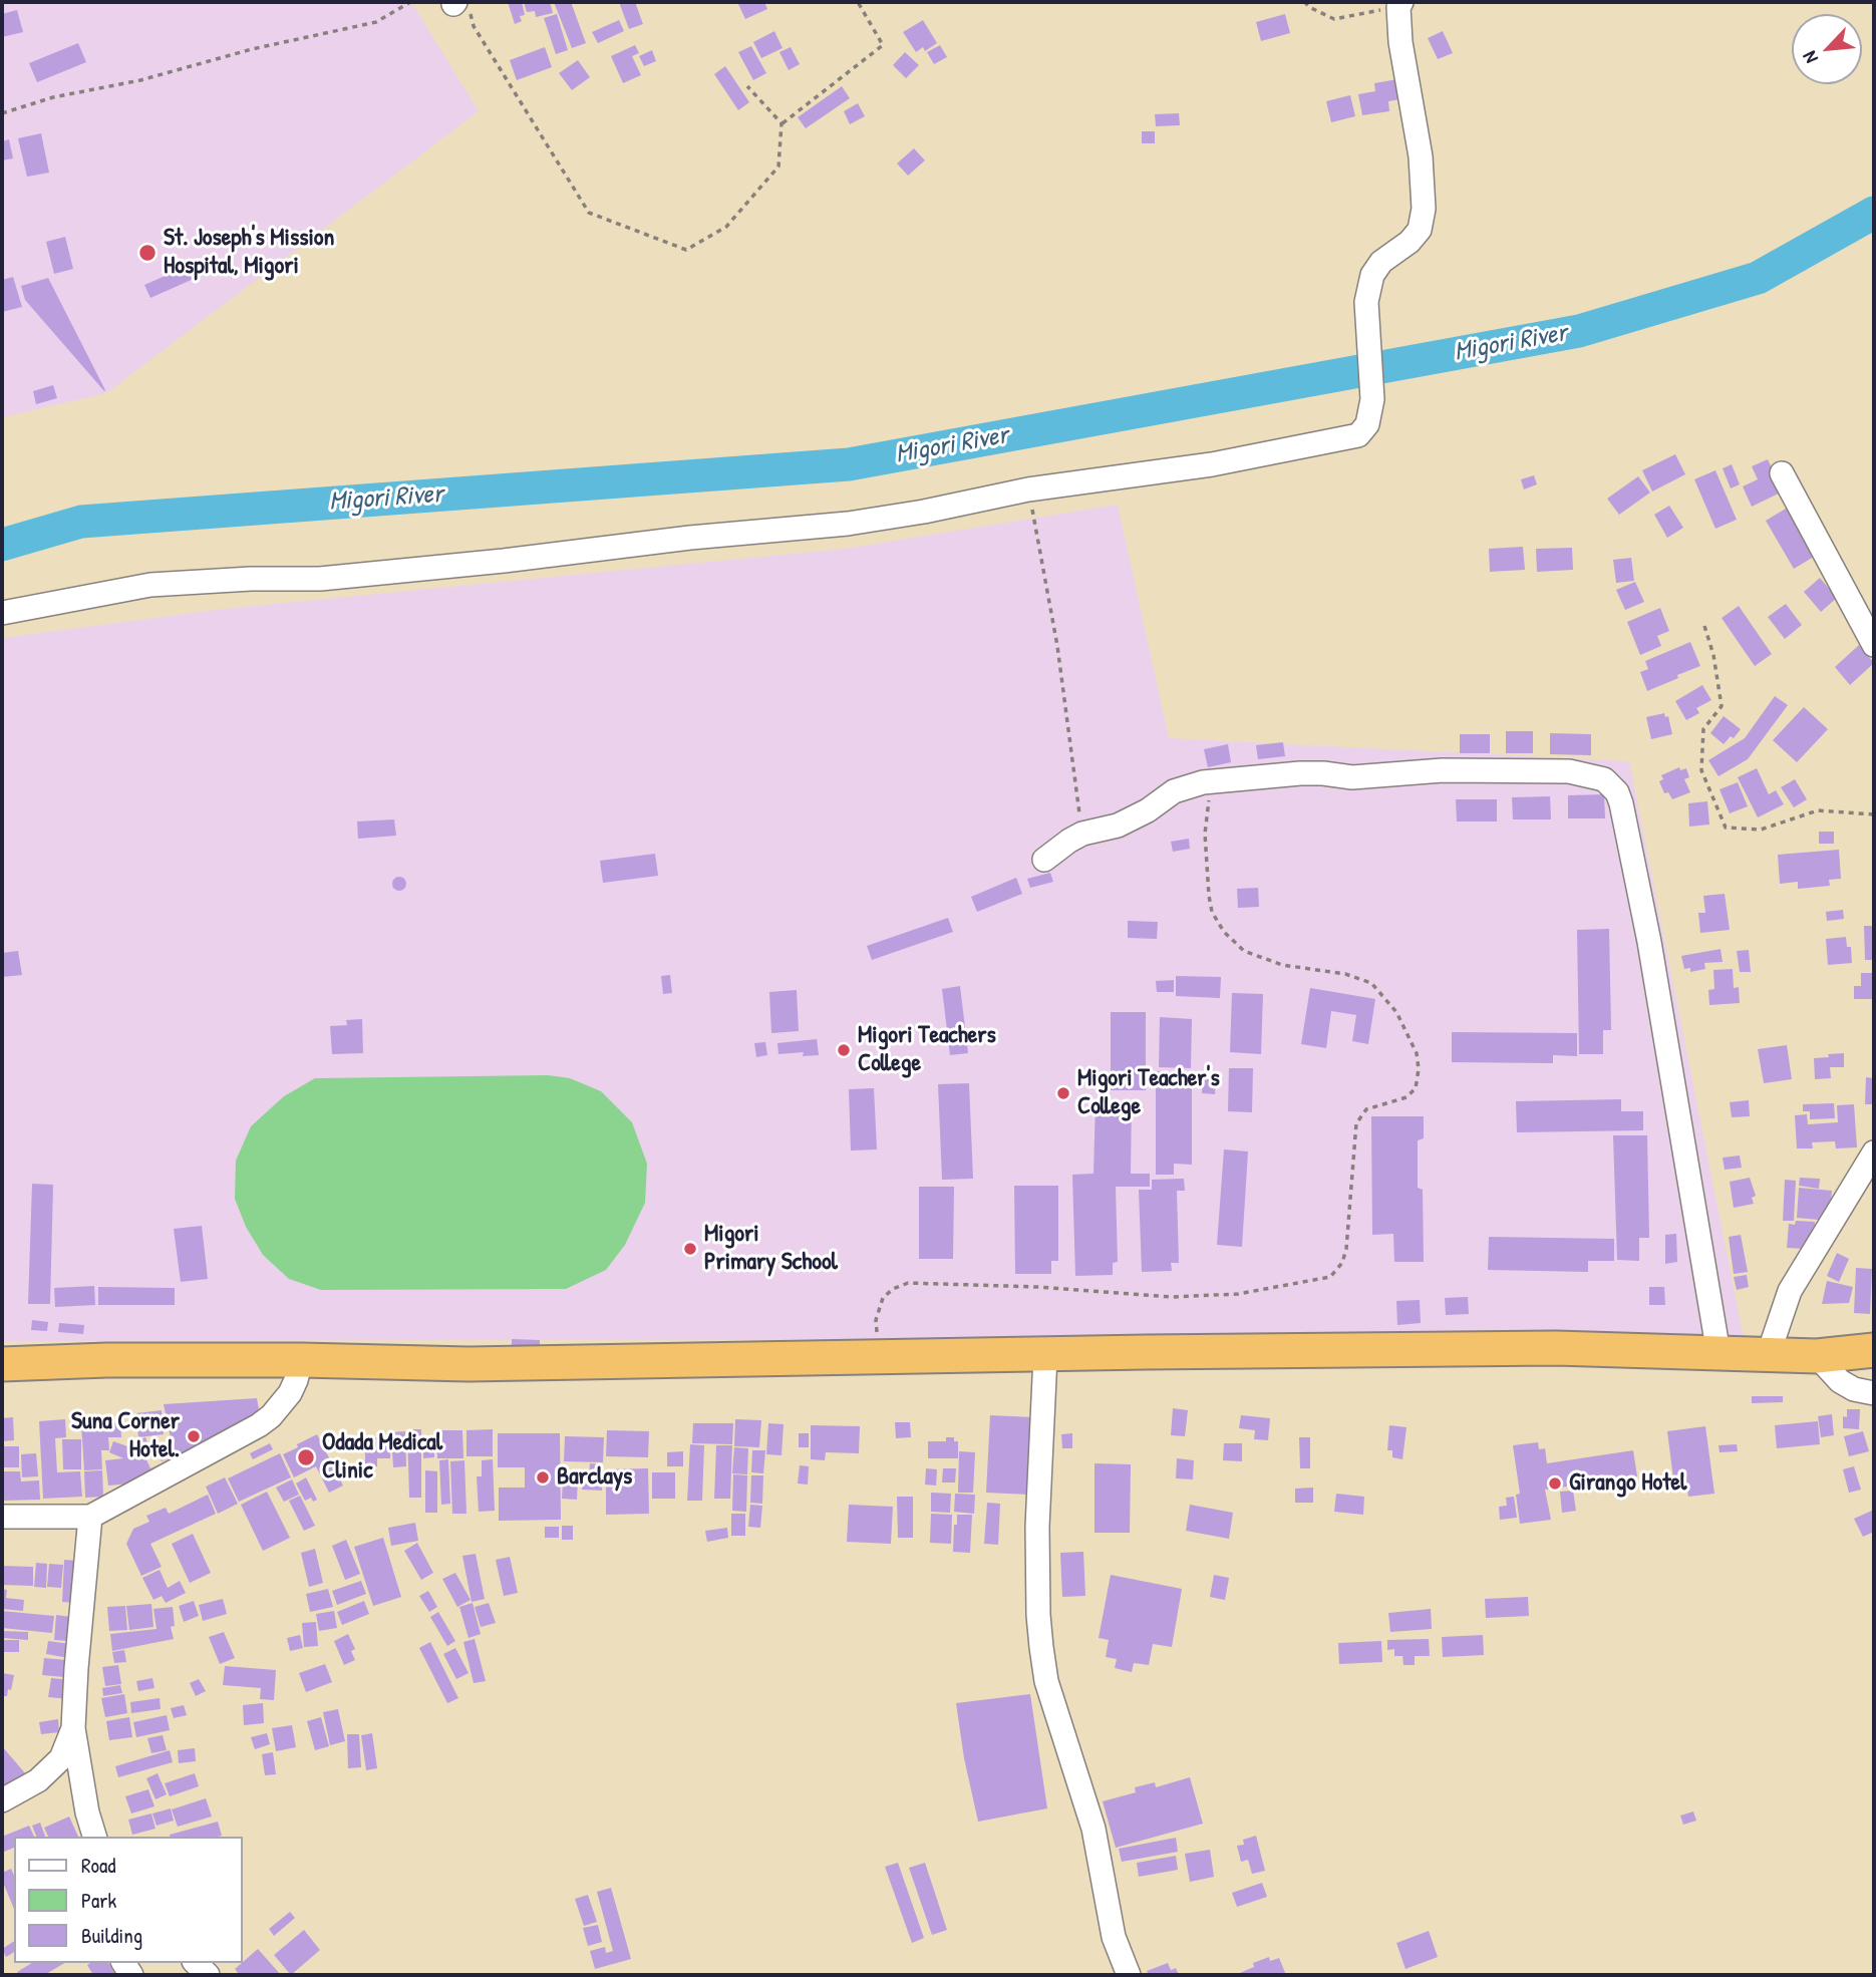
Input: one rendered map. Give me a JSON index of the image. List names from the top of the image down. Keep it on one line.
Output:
{"water":["Migori River"],"places":["St. Joseph's Mission Hospital, Migori","Migori Teachers College","Migori Teacher's College","Migori Primary School","Suna Corner Hotel.","Odada Medical Clinic","Barclays","Girango Hotel"],"legend":["Road","Park","Building"],"north":"bottom left"}
